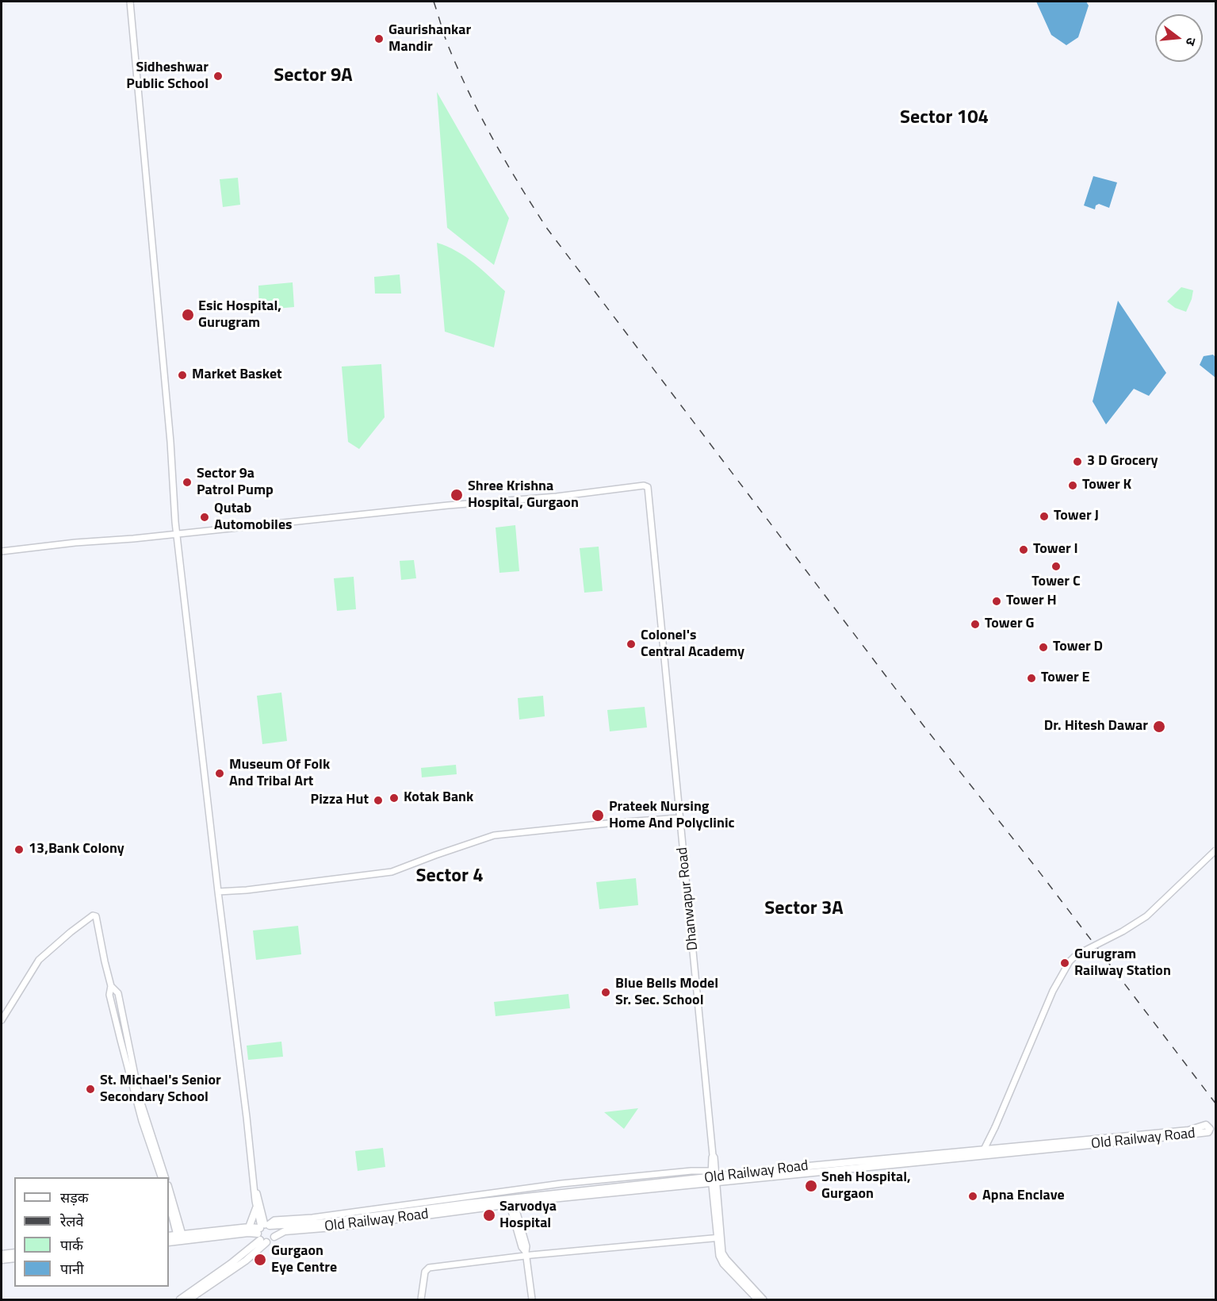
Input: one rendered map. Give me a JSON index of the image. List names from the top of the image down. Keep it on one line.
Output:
{"streets":{"main road":["Old Railway Road"],"street":["Dhanwapur Road"]},"crossings":[["Dhanwapur Road","Old Railway Road"]],"districts":["Sector 9A","Sector 104","Sector 4","Sector 3A"],"places":["Gaurishankar Mandir","Sidheshwar Public School","Esic Hospital, Gurugram","Market Basket","3 D Grocery","Sector 9a Patrol Pump","Tower K","Shree Krishna Hospital, Gurgaon","Tower J","Qutab Automobiles","Tower I","Tower C","Tower H","Tower G","Colonel's Central Academy","Tower D","Tower E","Dr. Hitesh Dawar","Museum Of Folk And Tribal Art","Kotak Bank","Pizza Hut","Prateek Nursing Home And Polyclinic","13,Bank Colony","Gurugram Railway Station","Blue Bells Model Sr. Sec. School","St. Michael's Senior Secondary School","Sneh Hospital, Gurgaon","Apna Enclave","Sarvodya Hospital","Gurgaon Eye Centre"],"legend":["सड़क","रेलवे","पार्क","पानी"],"north":"right"}
